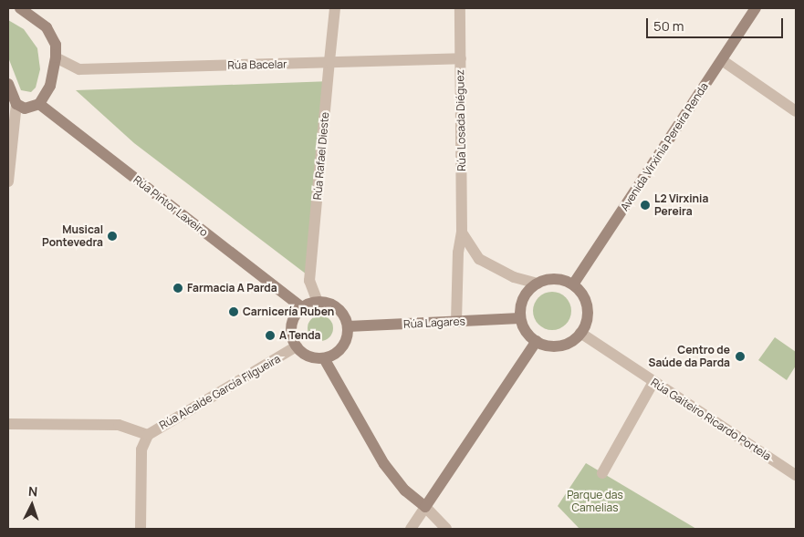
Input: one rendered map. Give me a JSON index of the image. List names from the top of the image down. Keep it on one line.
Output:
{"streets":{"main road":["Avenida Virxinia Pereira Renda","Rúa Pintor Laxeiro","Rúa Lagares"],"street":["Rúa Bacelar","Rúa Losada Diéguez","Rúa Rafael Dieste","Rúa Alcalde García Filgueira","Rúa Gaiteiro Ricardo Portela"]},"crossings":[["Rúa Bacelar","Rúa Losada Diéguez"],["Rúa Bacelar","Rúa Rafael Dieste"],["Rúa Losada Diéguez","Rúa Lagares"],["Avenida Virxinia Pereira Renda","Rúa Lagares"],["Avenida Virxinia Pereira Renda","Rúa Gaiteiro Ricardo Portela"],["Rúa Rafael Dieste","Rúa Pintor Laxeiro"],["Rúa Rafael Dieste","Rúa Lagares"],["Rúa Rafael Dieste","Rúa Alcalde García Filgueira"],["Rúa Pintor Laxeiro","Rúa Lagares"],["Rúa Pintor Laxeiro","Rúa Alcalde García Filgueira"],["Rúa Lagares","Rúa Alcalde García Filgueira"],["Rúa Lagares","Rúa Gaiteiro Ricardo Portela"]],"parks":["Parque das Camelias"],"places":["L2 Virxinia Pereira","Musical Pontevedra","Farmacia A Parda","Carnicería Ruben","A Tenda","Centro de Saúde da Parda"],"scale_bar":"50 m","north":"top"}
